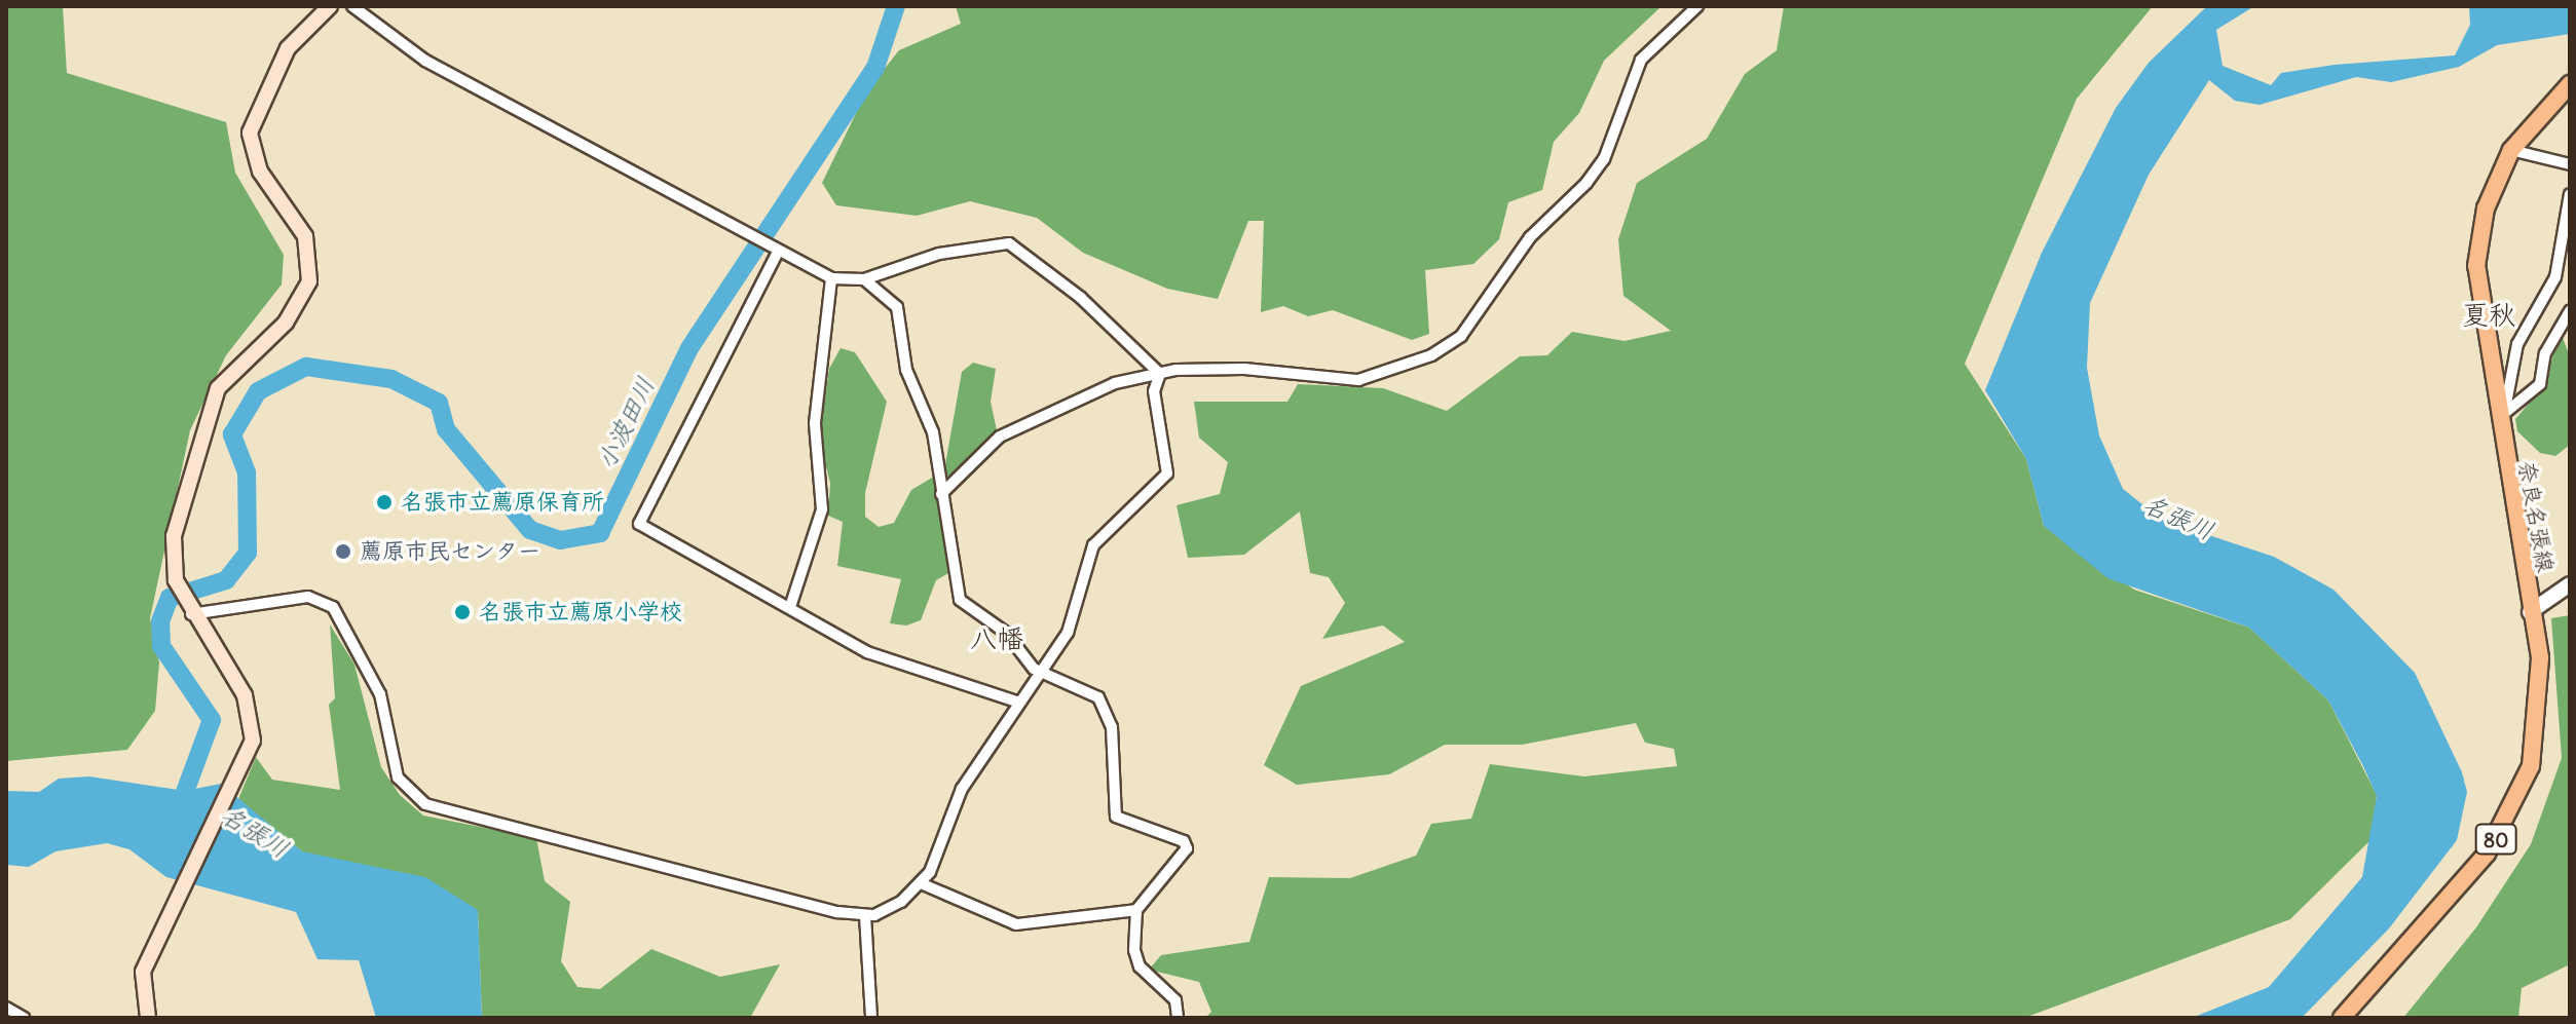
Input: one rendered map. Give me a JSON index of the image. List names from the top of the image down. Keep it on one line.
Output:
{"streets":{"main road":["奈良名張線","80"]},"districts":["夏秋","八幡"],"water":["小波田川","名張川"],"places":["名張市立薦原保育所","薦原市民センター","名張市立薦原小学校"]}
